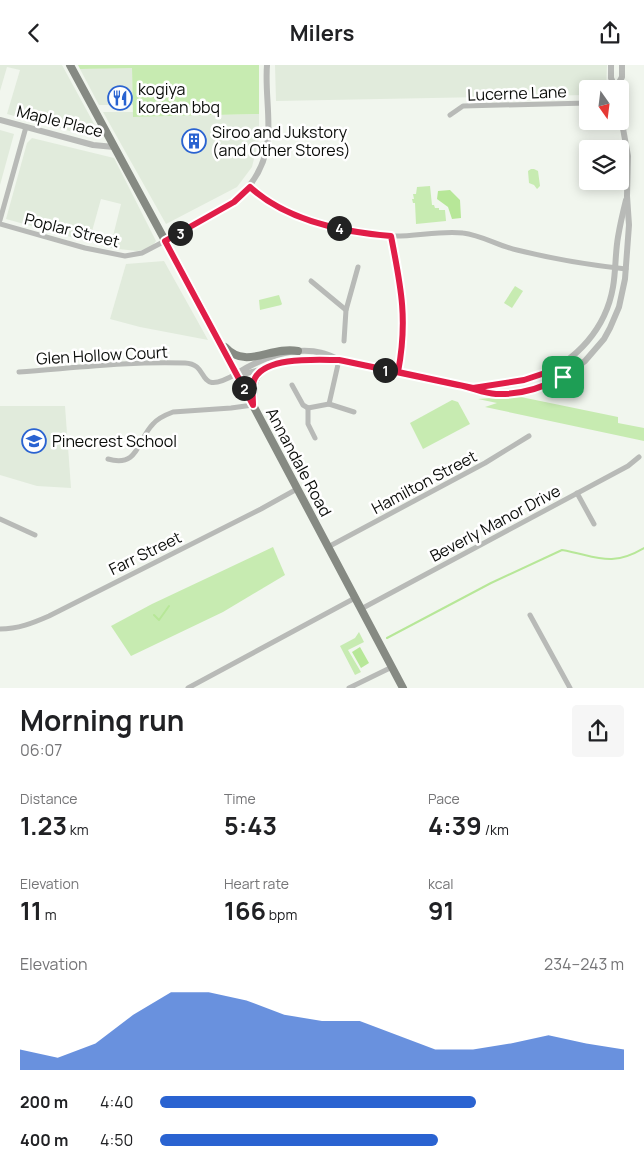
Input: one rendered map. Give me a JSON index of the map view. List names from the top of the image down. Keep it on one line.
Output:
{"streets":{"main road":["Annandale Road"],"street":["Lucerne Lane","Maple Place","Poplar Street","Glen Hollow Court","Hamilton Street","Beverly Manor Drive","Farr Street"]},"crossings":[["Maple Place","Annandale Road"],["Poplar Street","Annandale Road"],["Glen Hollow Court","Annandale Road"],["Annandale Road","Hamilton Street"],["Annandale Road","Beverly Manor Drive"],["Annandale Road","Farr Street"]],"places":{"restaurant":["kogiya korean bbq"],"building":["Siroo and Jukstory (and Other Stores)"],"school or university":["Pinecrest School"]},"north":"bottom","page":{"header":"Milers","pins":["4","3","1","2"],"heading":["Morning run","06:07"],"stats":[["Distance","1.23 km"],["Time","5:43"],["Pace","4:39 /km"],["Elevation","11 m"],["Heart rate","166 bpm"],["kcal","91"]],"chart":["Elevation","234–243 m"],"list":[{"name":"200 m","note":"4:40"},{"name":"400 m","note":"4:50"}]}}
